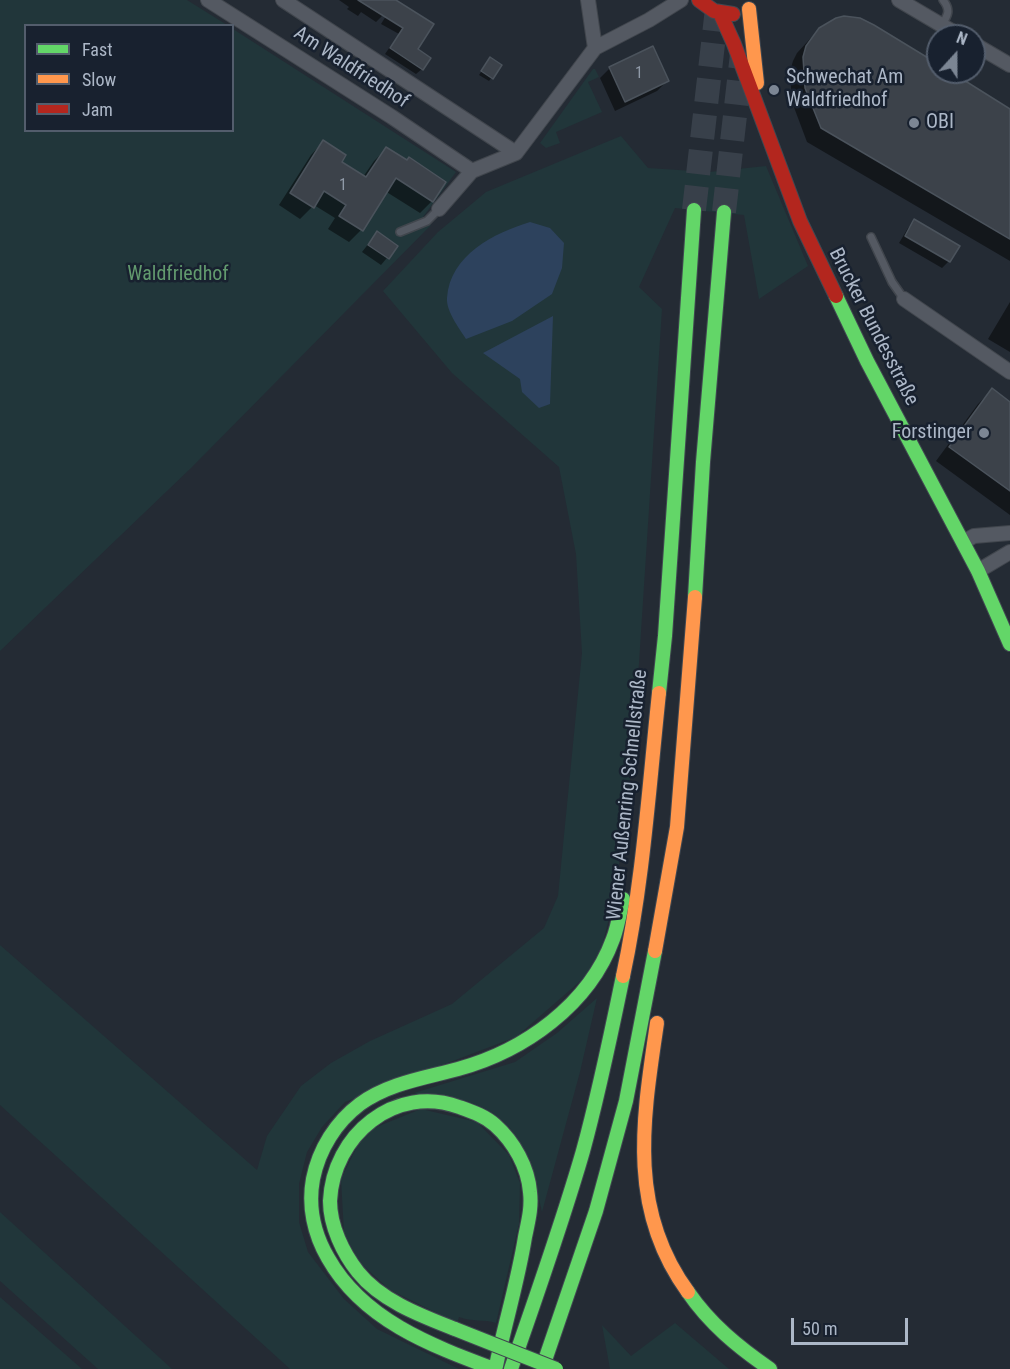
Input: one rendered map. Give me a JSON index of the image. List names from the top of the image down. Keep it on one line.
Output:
{"streets":{"main road":["Brucker Bundesstraße","Wiener Außenring Schnellstraße"],"street":["Am Waldfriedhof"]},"parks":["Waldfriedhof"],"places":["Schwechat Am Waldfriedhof","OBI","Forstinger"],"house_numbers":["1","1"],"legend":["Fast","Slow","Jam"],"scale_bar":"50 m","north":"top"}
